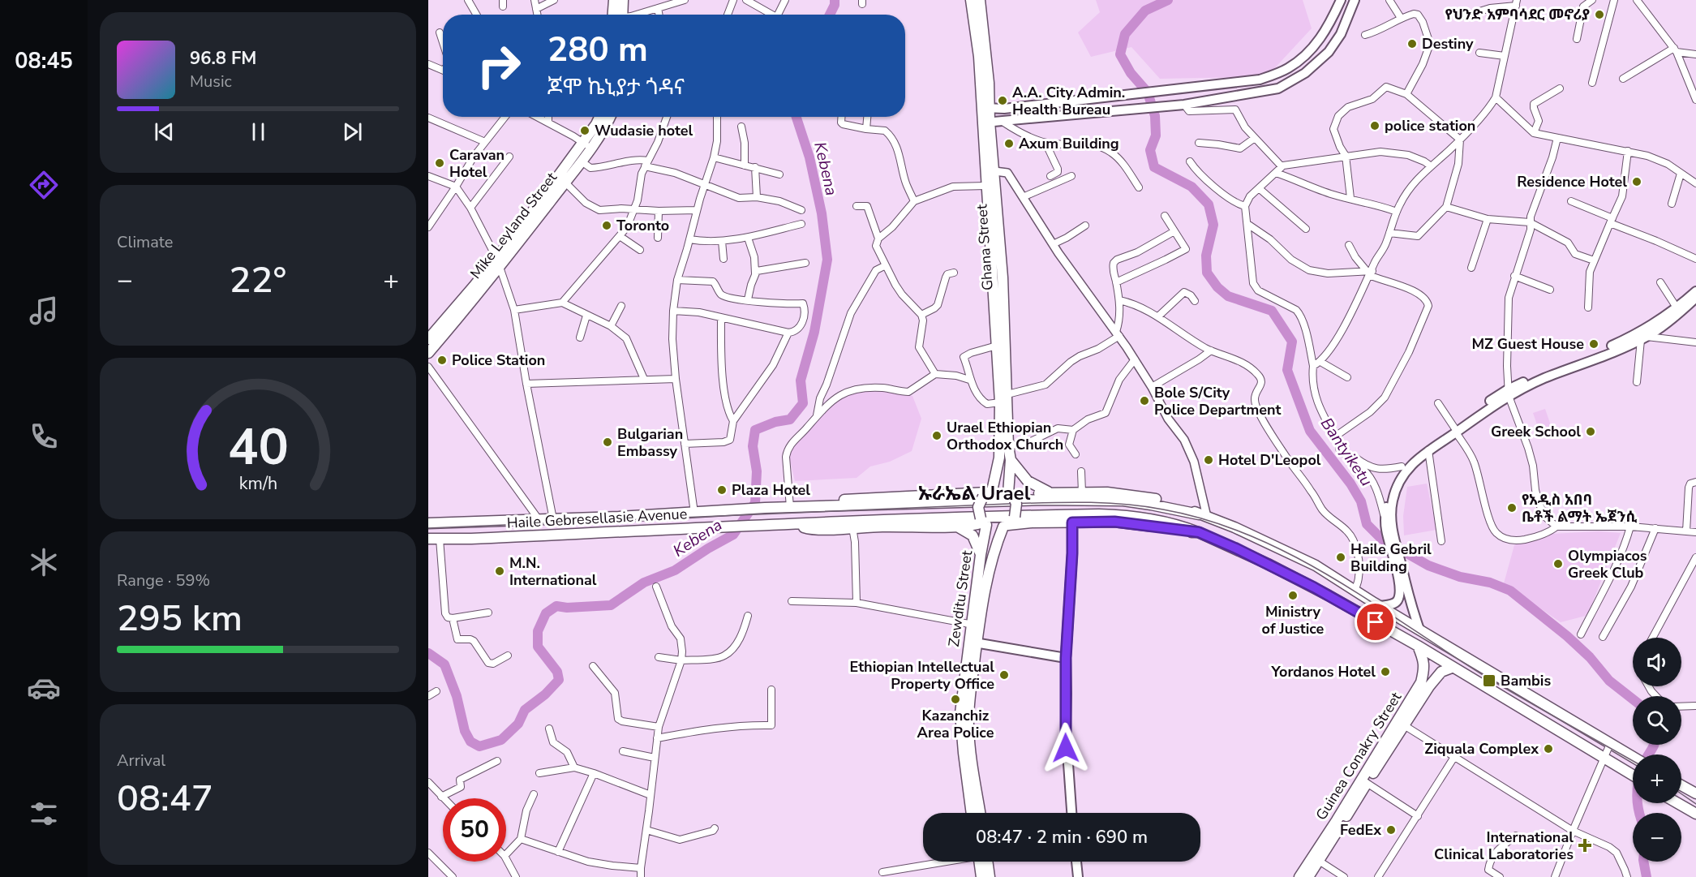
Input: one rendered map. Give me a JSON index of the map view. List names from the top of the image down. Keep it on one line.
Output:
{"streets":{"main road":["Mike Leyland Street","Ghana Street","Haile Gebresellasie Avenue","Zewditu Street","Guinea Conakry Street"]},"crossings":[["Ghana Street","Haile Gebresellasie Avenue"],["Ghana Street","Zewditu Street"],["Haile Gebresellasie Avenue","Zewditu Street"]],"districts":["ኡራኤል Urael"],"water":["Kebena","Bantyiketu"],"places":{"other":["የህንድ አምባሳደር መኖሪያ","Destiny","A.A. City Admin. Health Bureau","police station","Wudasie hotel","Axum Building","Caravan Hotel","Residence Hotel","Toronto","MZ Guest House","Police Station","Bole S/City Police Department","Greek School","Urael Ethiopian Orthodox Church","Bulgarian Embassy","Hotel D'Leopol","Plaza Hotel","የአዲስ አበባ ቤቶች ልማት ኤጀንሲ","Haile Gebril Building","Olympiacos Greek Club","M.N. International","Ministry of Justice","Yordanos Hotel","Ethiopian Intellectual Property Office","Kazanchiz Area Police","Ziquala Complex","FedEx"],"transit":["Bambis"],"health":["International Clinical Laboratories"]},"page":{"tabs":"08:45","turn":["280 m","ጆሞ ኬኒያታ ጎዳና"],"song":["96.8 FM","Music"],"tile":["Climate",["Range · 59%","295 km"],["Arrival","08:47"]],"heat":["−","22°","+"],"map_buttons":["+","−"],"limit":"50","trip":"08:47 · 2 min · 690 m","gauge":["40","km/h"]}}
